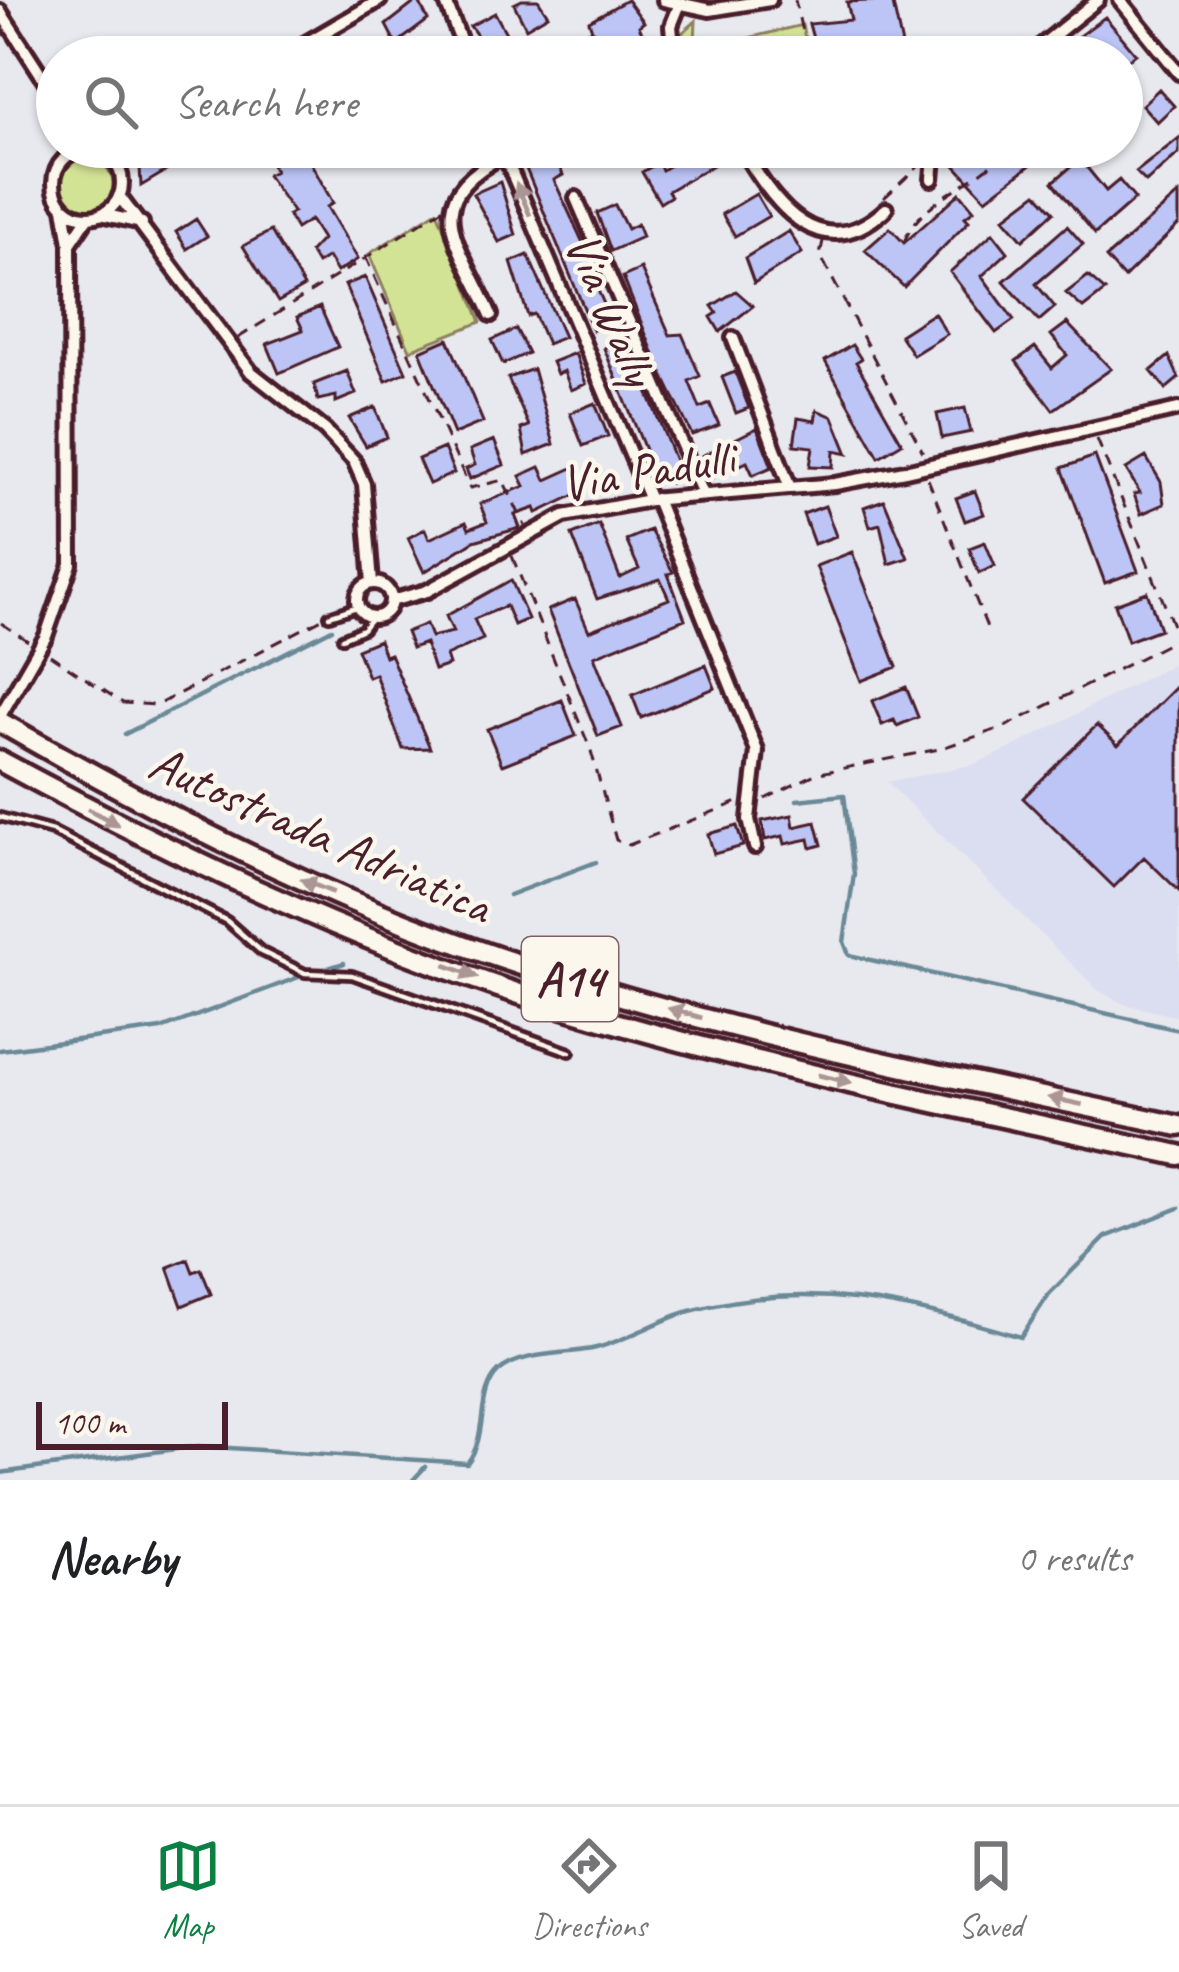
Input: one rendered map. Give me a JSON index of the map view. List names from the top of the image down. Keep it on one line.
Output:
{"streets":{"highway":["Autostrada Adriatica","A14"],"street":["Via Wally","Via Padulli"]},"crossings":[["Via Wally","Via Padulli"]],"scale_bar":"100 m","page":{"search":"Search here","scale":"100 m","heading":["Nearby","0 results"],"nav":["Map","Directions","Saved"]}}
